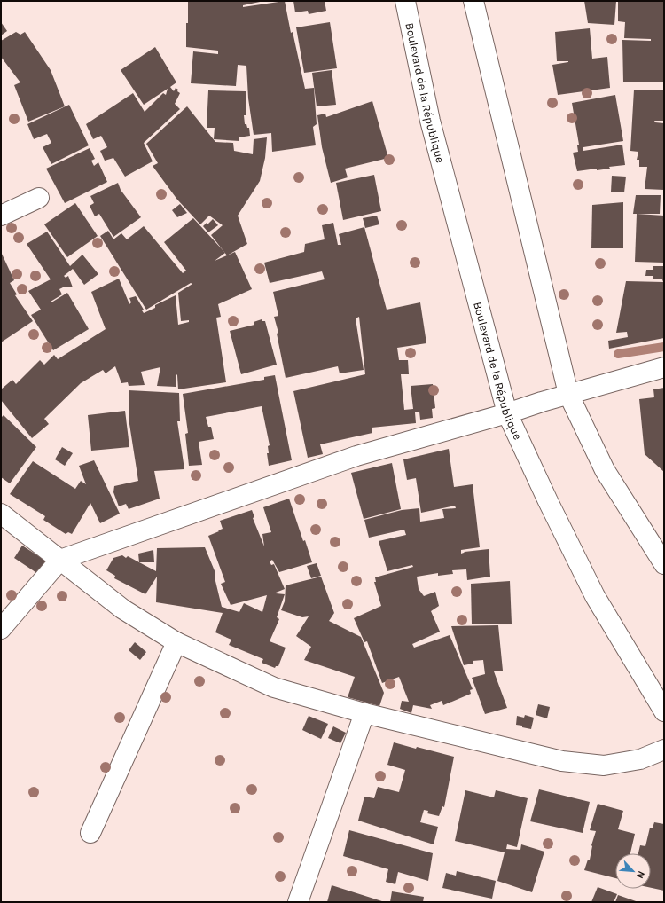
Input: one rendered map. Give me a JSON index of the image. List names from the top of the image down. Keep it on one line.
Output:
{"streets":{"street":["Boulevard de la République"]},"north":"bottom right"}
